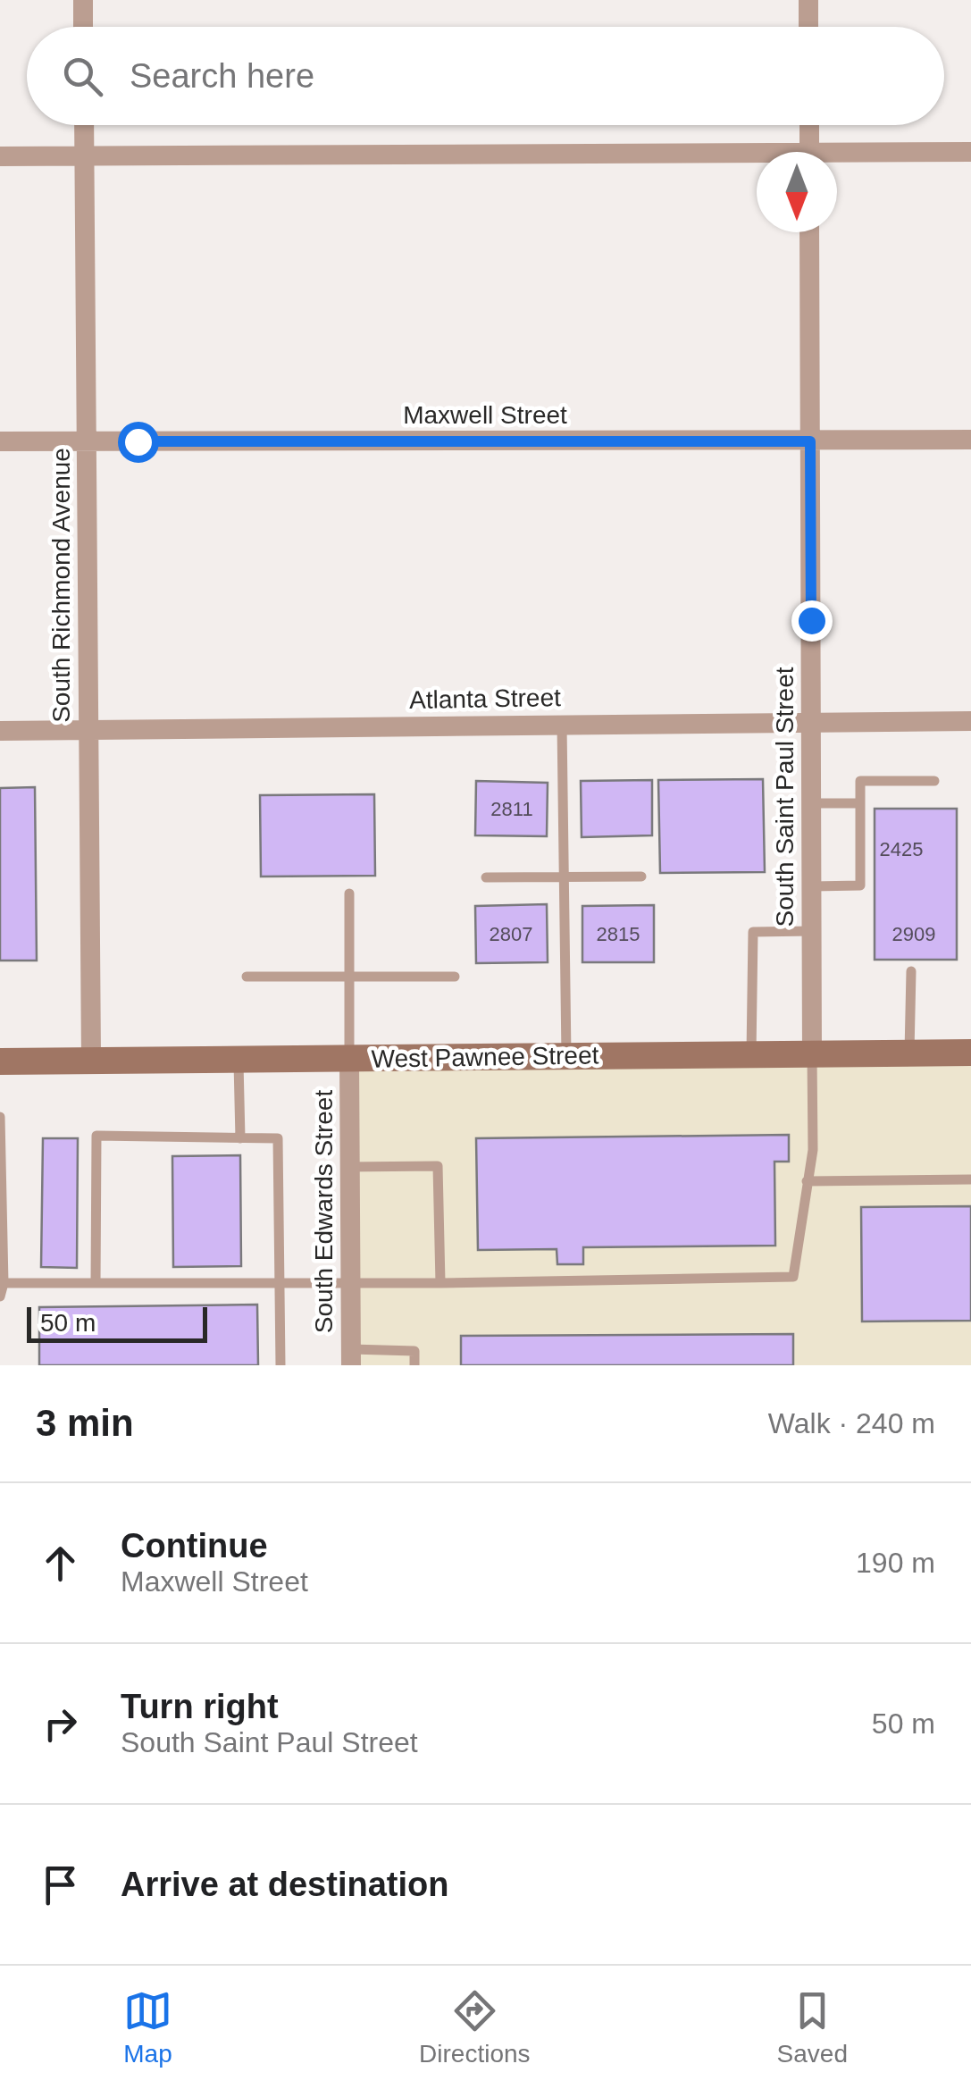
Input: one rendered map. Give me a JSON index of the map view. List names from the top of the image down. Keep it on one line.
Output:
{"streets":{"main road":["West Pawnee Street"],"street":["Maxwell Street","South Richmond Avenue","Atlanta Street","South Saint Paul Street","South Edwards Street"]},"crossings":[["Maxwell Street","South Richmond Avenue"],["Maxwell Street","South Saint Paul Street"],["South Richmond Avenue","Atlanta Street"],["South Richmond Avenue","West Pawnee Street"],["Atlanta Street","South Saint Paul Street"],["South Saint Paul Street","West Pawnee Street"],["West Pawnee Street","South Edwards Street"]],"house_numbers":["2811","2425","2807","2815","2909"],"scale_bar":"50 m","north":"bottom","page":{"search":"Search here","scale":"50 m","heading":["3 min","Walk · 240 m"],"list":[["Continue","Maxwell Street","190 m"],["Turn right","South Saint Paul Street","50 m"],"Arrive at destination"],"nav":["Map","Directions","Saved"]}}
